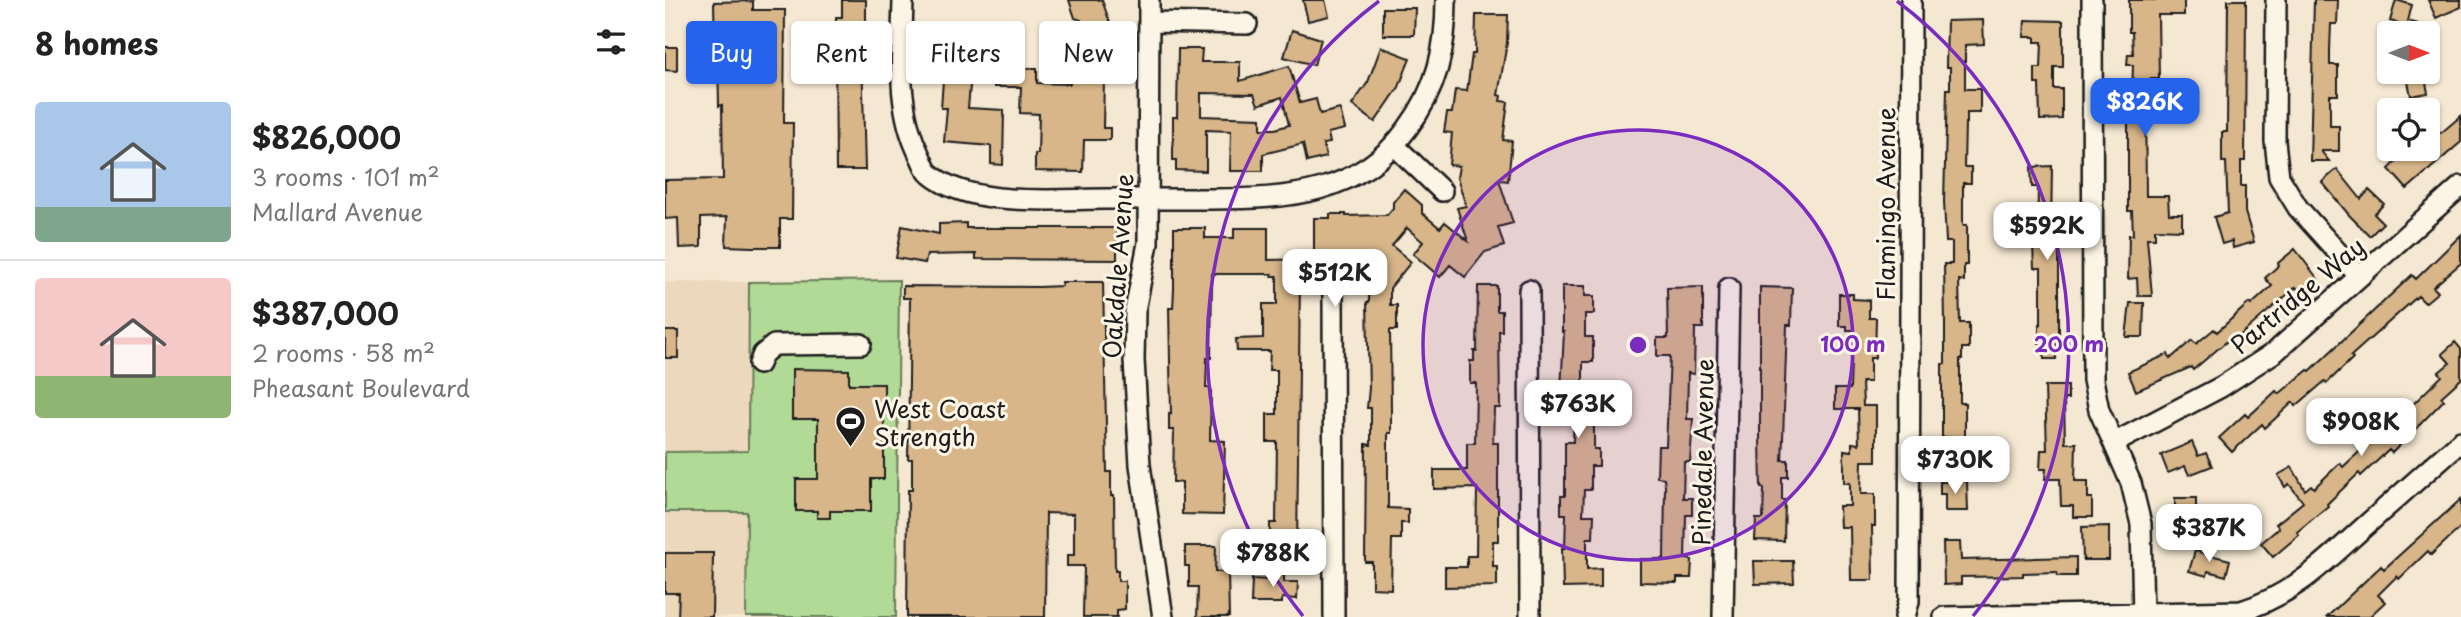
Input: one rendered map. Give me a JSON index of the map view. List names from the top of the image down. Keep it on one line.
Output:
{"streets":{"street":["Flamingo Avenue","Oakdale Avenue","Partridge Way","Pinedale Avenue"]},"places":{"sports":["West Coast Strength"]},"north":"right","page":{"heading":"8 homes","chip":["Buy","Rent","Filters","New"],"price":["$826K","$592K","$512K","$763K","$908K","$730K","$387K","$788K"],"list":[{"name":"$826,000","note":"3 rooms · 101 m² · Mallard Avenue"},{"name":"$387,000","note":"2 rooms · 58 m² · Pheasant Boulevard"}]},"rings":["100 m","200 m"]}
